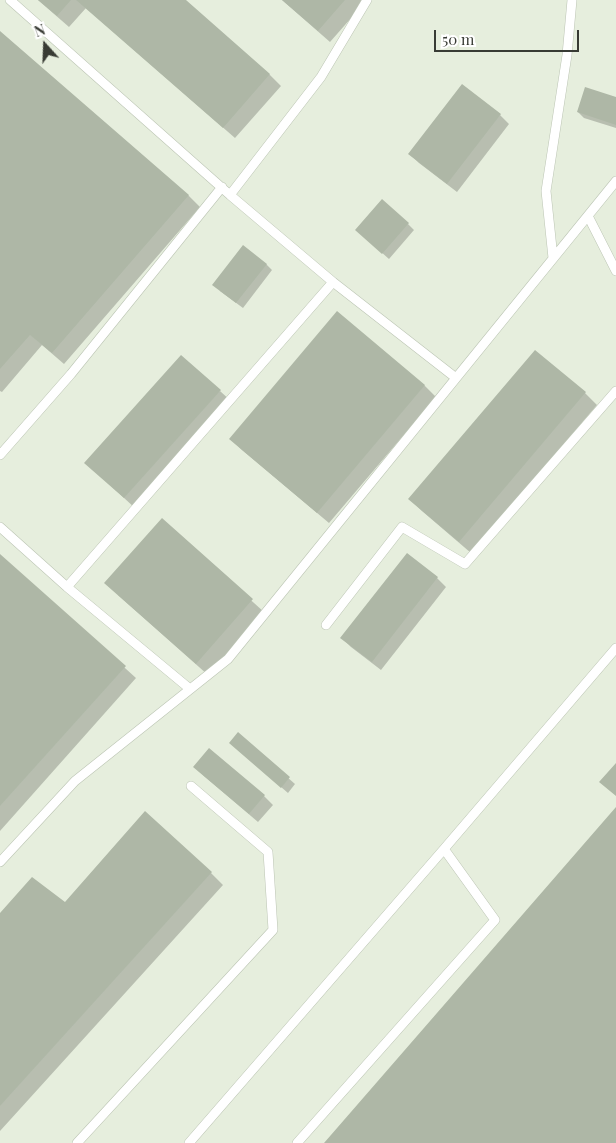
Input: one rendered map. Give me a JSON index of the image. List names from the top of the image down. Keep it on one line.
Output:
{"scale_bar":"50 m","north":"top"}
